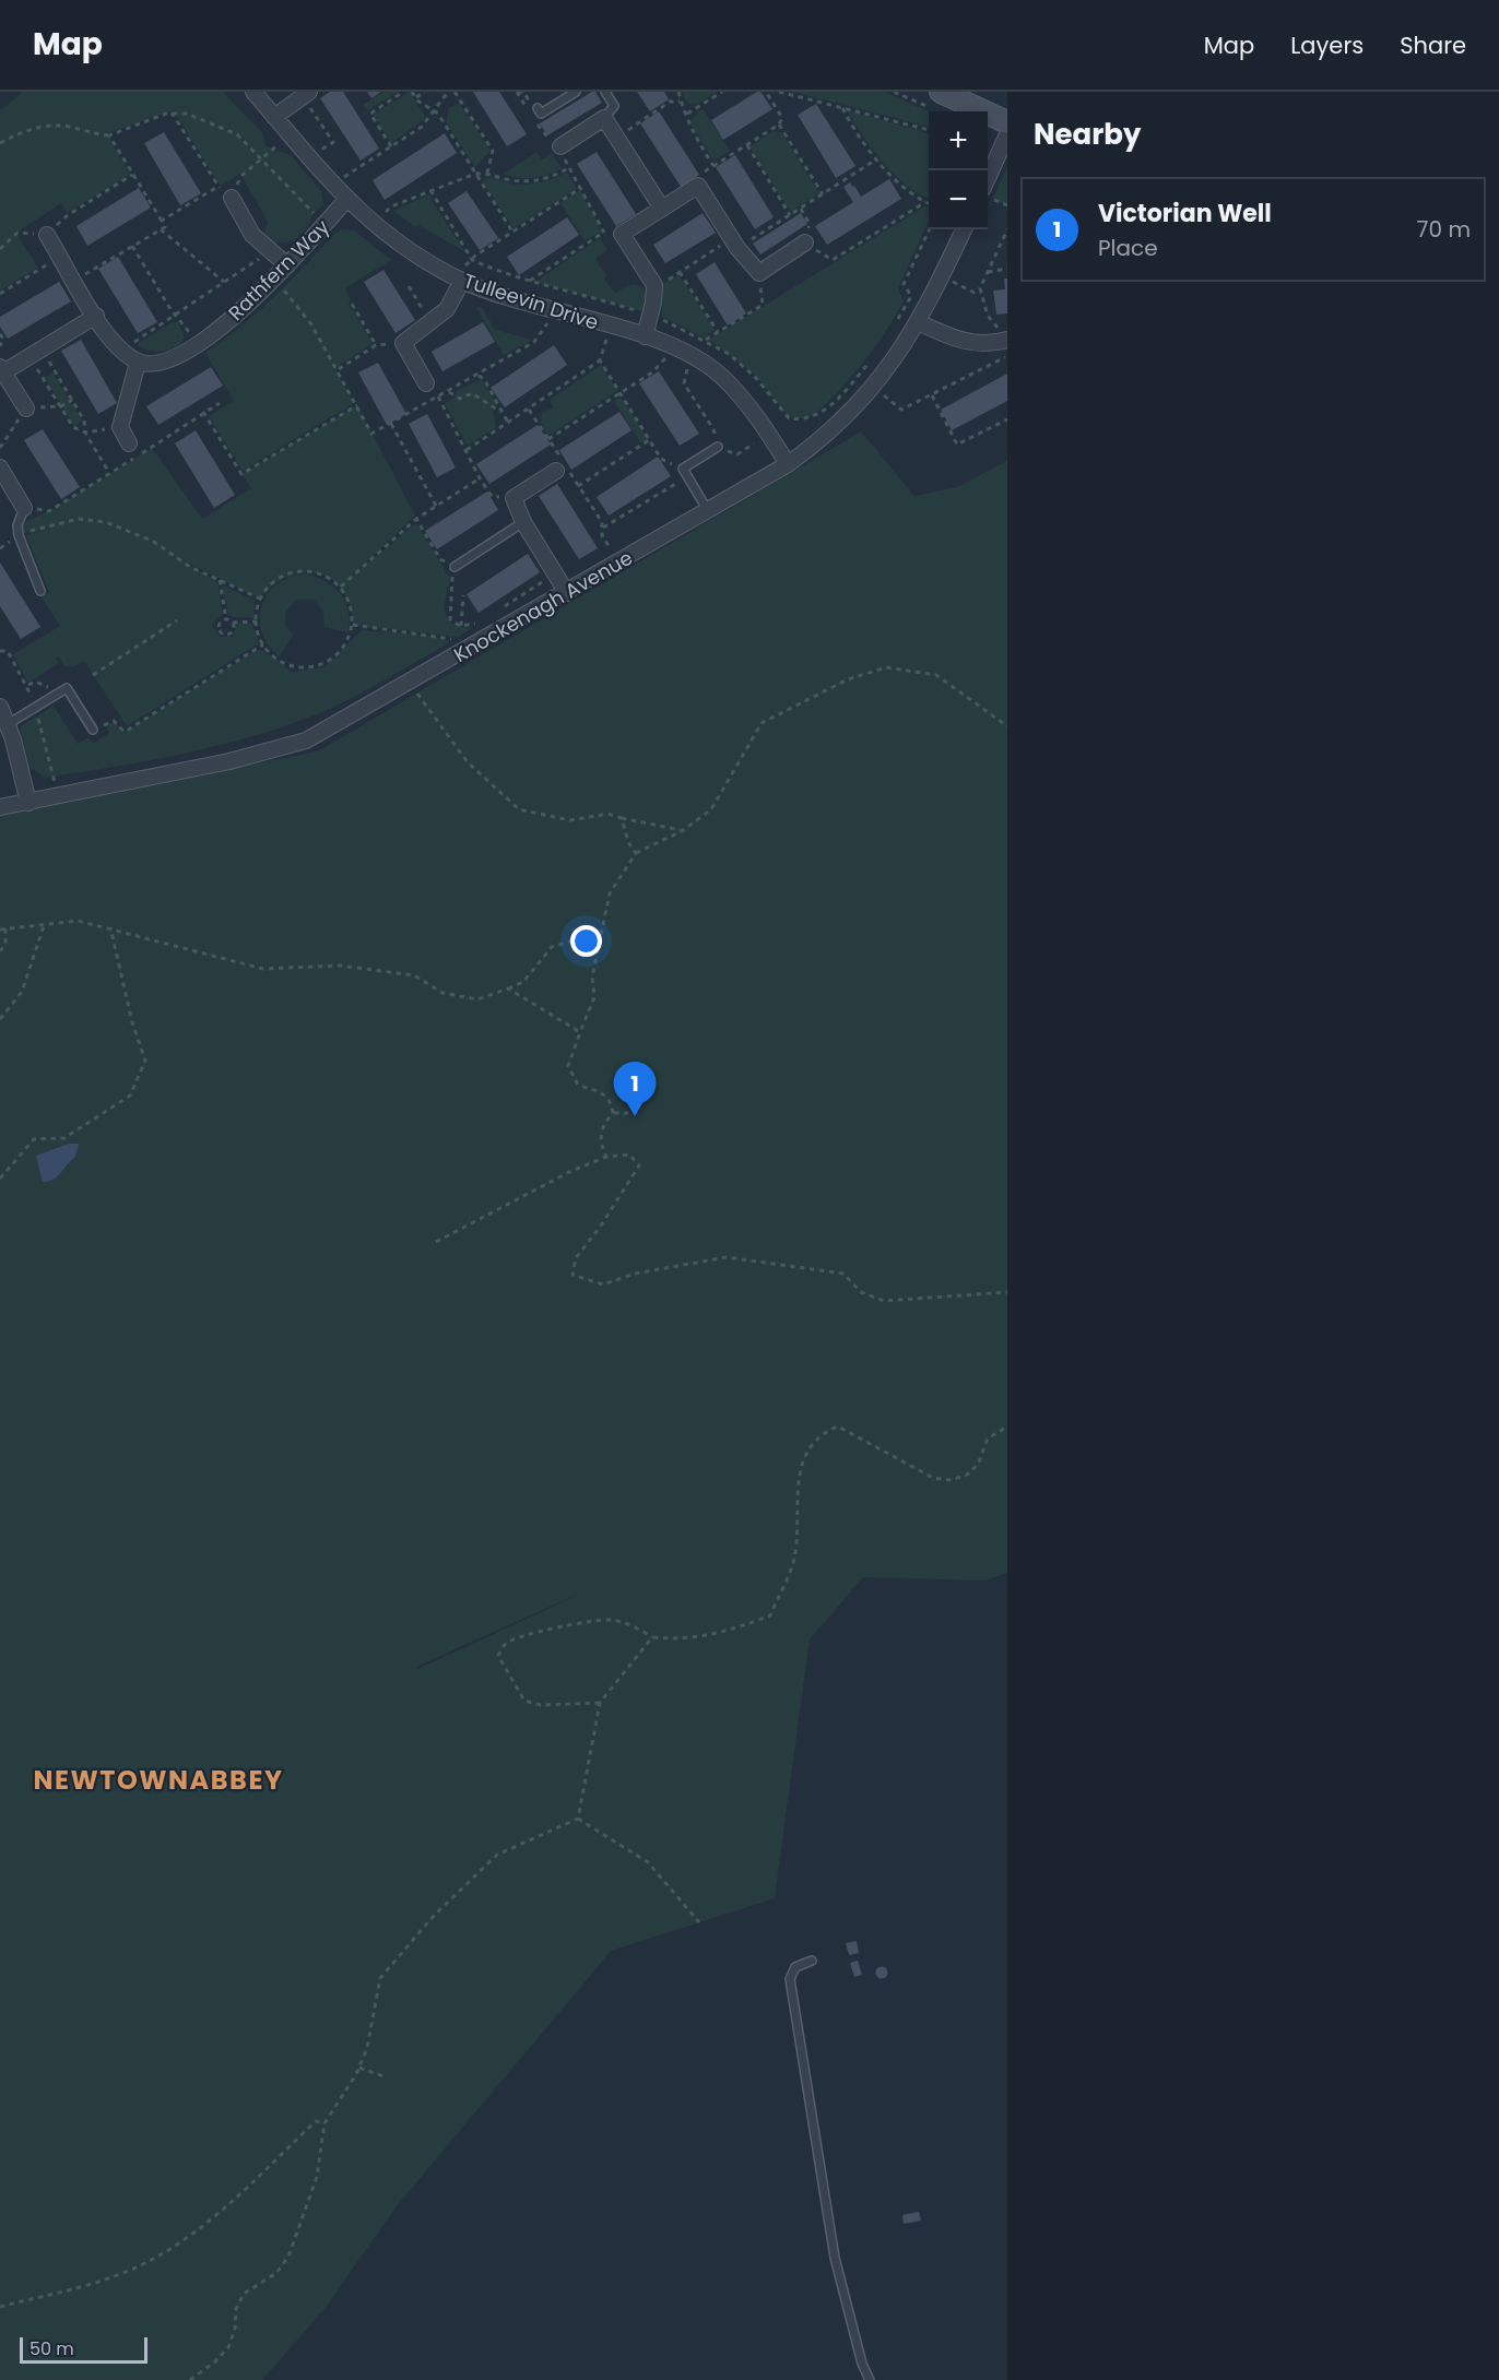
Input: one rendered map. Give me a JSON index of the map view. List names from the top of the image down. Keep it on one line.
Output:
{"streets":{"street":["Rathfern Way","Tulleevin Drive","Knockenagh Avenue"]},"crossings":[["Rathfern Way","Tulleevin Drive"],["Tulleevin Drive","Knockenagh Avenue"]],"districts":["NEWTOWNABBEY"],"scale_bar":"50 m","page":{"header":"Map","nav":["Map","Layers","Share"],"heading":"Nearby","map_buttons":["+","−"],"list":[{"mark":"1","name":"Victorian Well","note":"Place","value":"70 m"}],"pins":"1","scale":"50 m"}}
